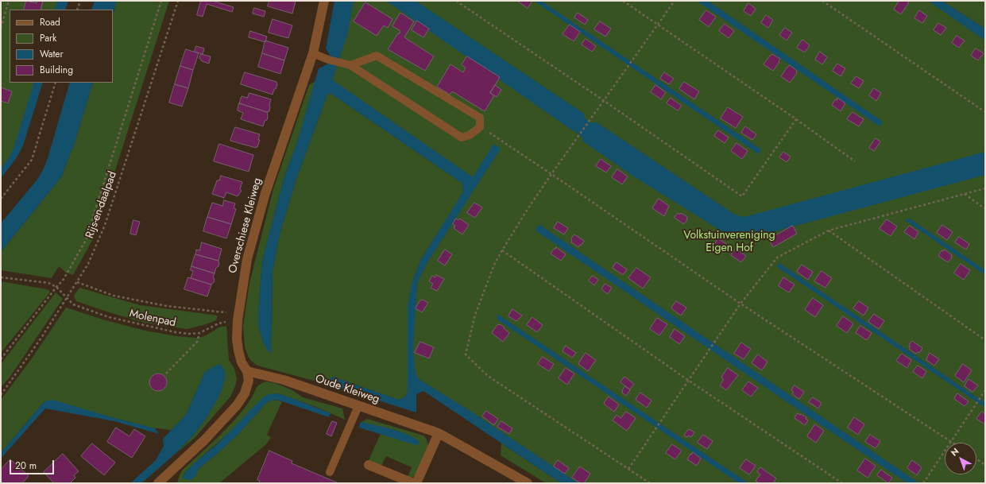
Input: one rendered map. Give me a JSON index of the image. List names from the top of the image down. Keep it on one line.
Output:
{"streets":{"street":["Overschiese Kleiweg","Oude Kleiweg"],"path":["Rijs-en-daalpad","Molenpad"]},"crossings":[["Rijs-en-daalpad","Molenpad"],["Overschiese Kleiweg","Molenpad"],["Overschiese Kleiweg","Oude Kleiweg"]],"parks":["Volkstuinvereniging Eigen Hof"],"legend":["Road","Park","Water","Building"],"scale_bar":"20 m","north":"top left"}
